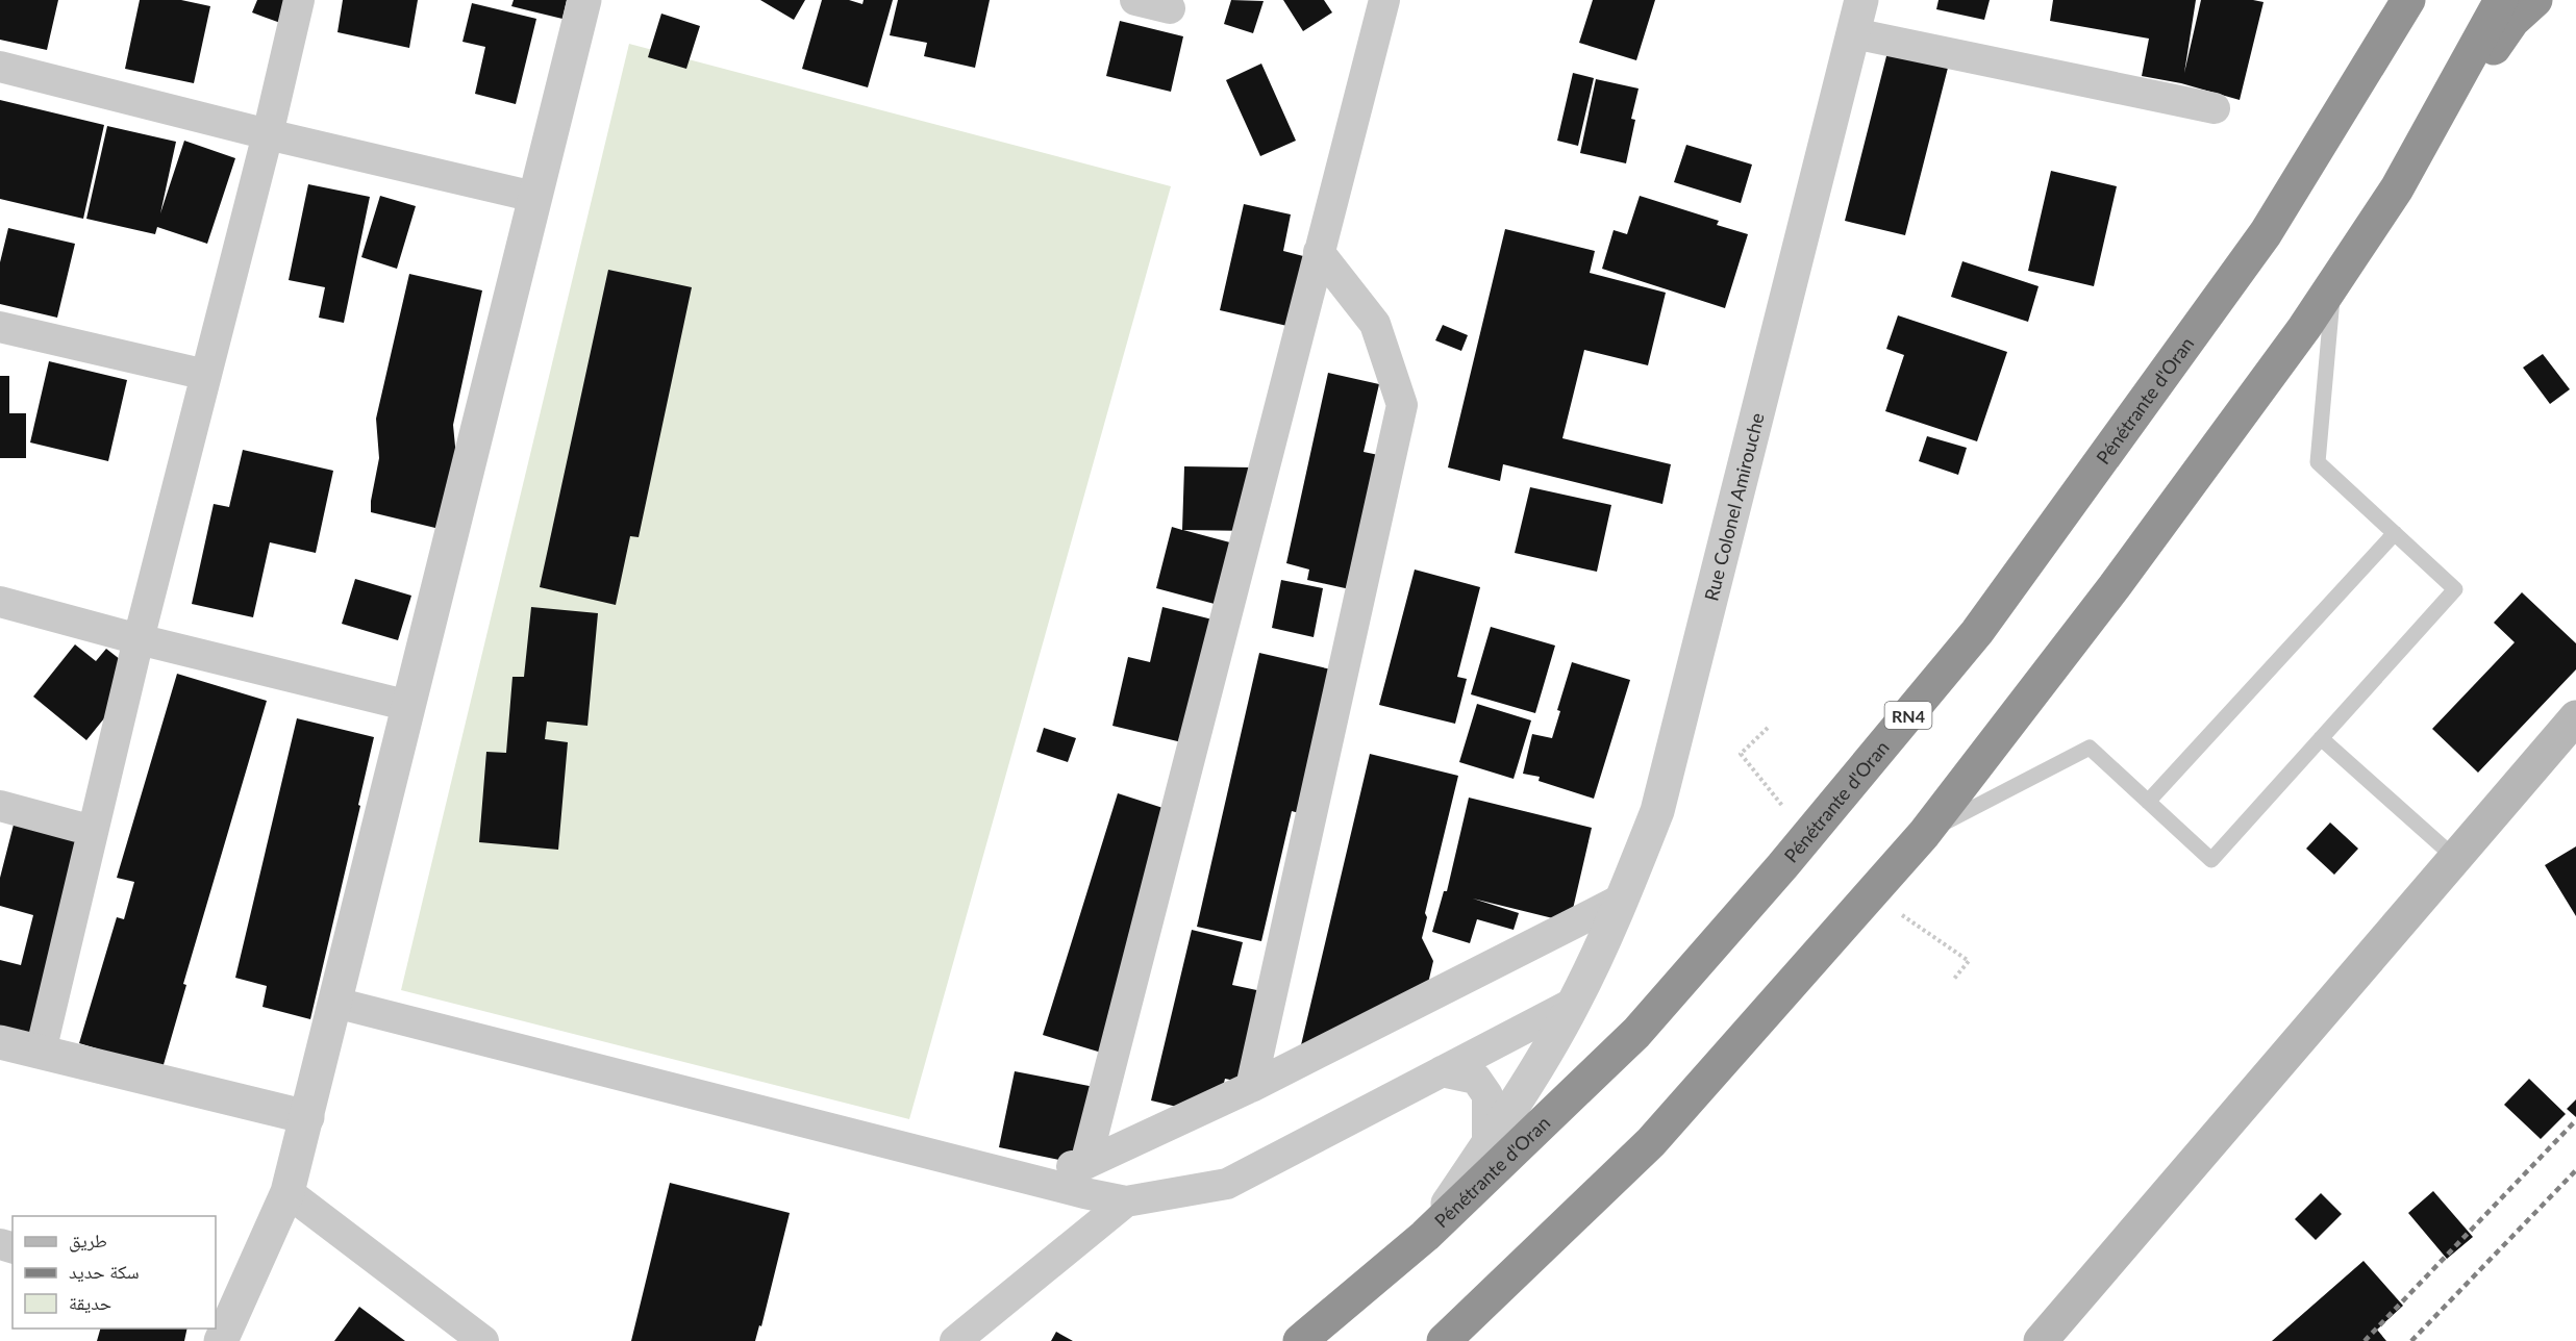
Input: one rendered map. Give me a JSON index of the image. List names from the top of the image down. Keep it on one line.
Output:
{"streets":{"highway":["Pénétrante d'Oran","RN4"],"street":["Rue Colonel Amirouche"]},"crossings":[["Pénétrante d'Oran","Rue Colonel Amirouche"]],"legend":["طريق","سكة حديد","حديقة"]}
